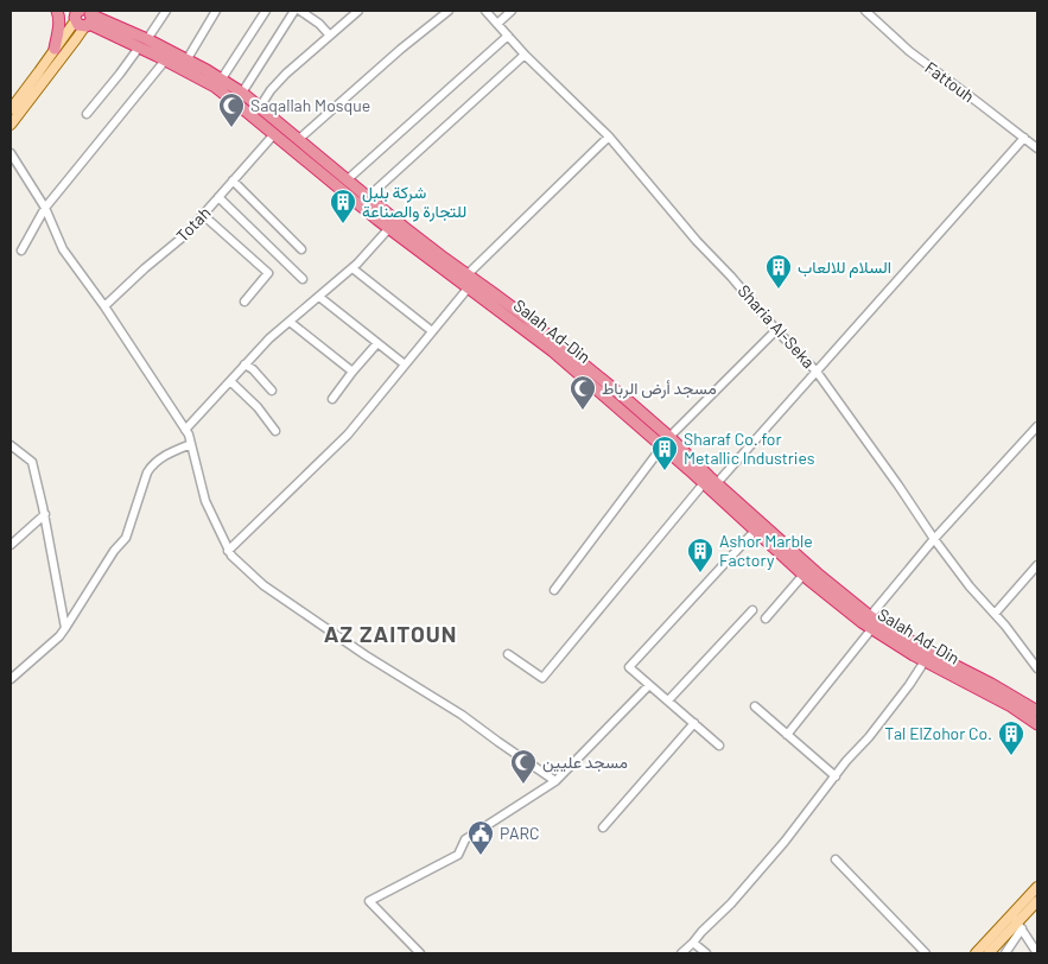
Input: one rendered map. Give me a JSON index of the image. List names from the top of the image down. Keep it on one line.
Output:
{"streets":{"highway":["Salah Ad-Din"],"street":["Fattouh","Totah","Sharia Al-Seka"]},"crossings":[["Totah","Salah Ad-Din"]],"districts":["AZ ZAITOUN"],"places":{"mosque":["Saqallah Mosque","مسجد أرض الرباط","مسجد عليين"],"building":["شركة بلبل للتجارة والصناعة","السلام للالعاب","Sharaf Co. for Metallic Industries","Ashor Marble Factory","Tal ElZohor Co."],"public building":["PARC"]}}
